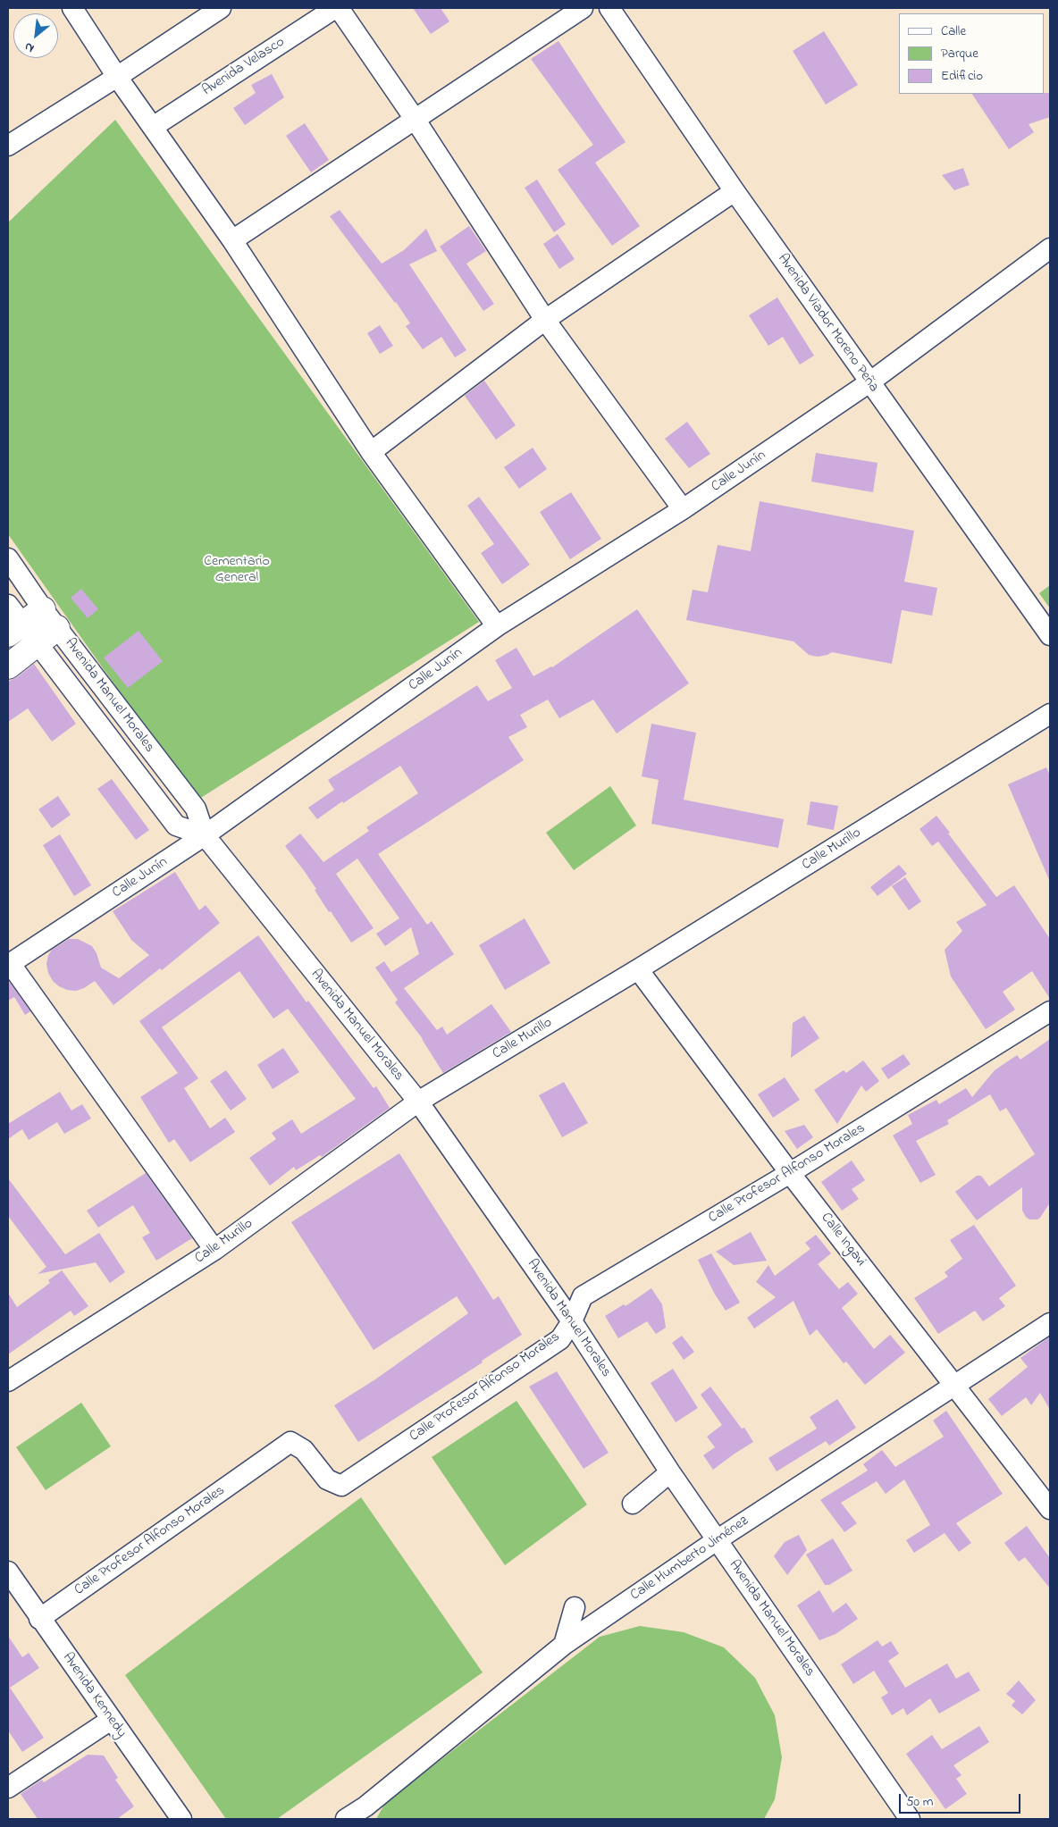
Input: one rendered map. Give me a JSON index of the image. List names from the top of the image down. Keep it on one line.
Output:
{"streets":{"street":["Avenida Velasco","Avenida Viador Moreno Peña","Calle Junín","Avenida Manuel Morales","Calle Murillo","Calle Profesor Alfonso Morales","Calle Ingavi","Calle Humberto Jiménez","Avenida Kennedy"]},"crossings":[["Avenida Viador Moreno Peña","Calle Junín"],["Calle Junín","Avenida Manuel Morales"],["Avenida Manuel Morales","Calle Murillo"],["Avenida Manuel Morales","Calle Profesor Alfonso Morales"],["Avenida Manuel Morales","Calle Humberto Jiménez"],["Calle Murillo","Calle Ingavi"],["Calle Profesor Alfonso Morales","Calle Ingavi"],["Calle Profesor Alfonso Morales","Avenida Kennedy"],["Calle Ingavi","Calle Humberto Jiménez"]],"parks":["Cementario General"],"legend":["Calle","Parque","Edificio"],"scale_bar":"50 m","north":"bottom left"}
